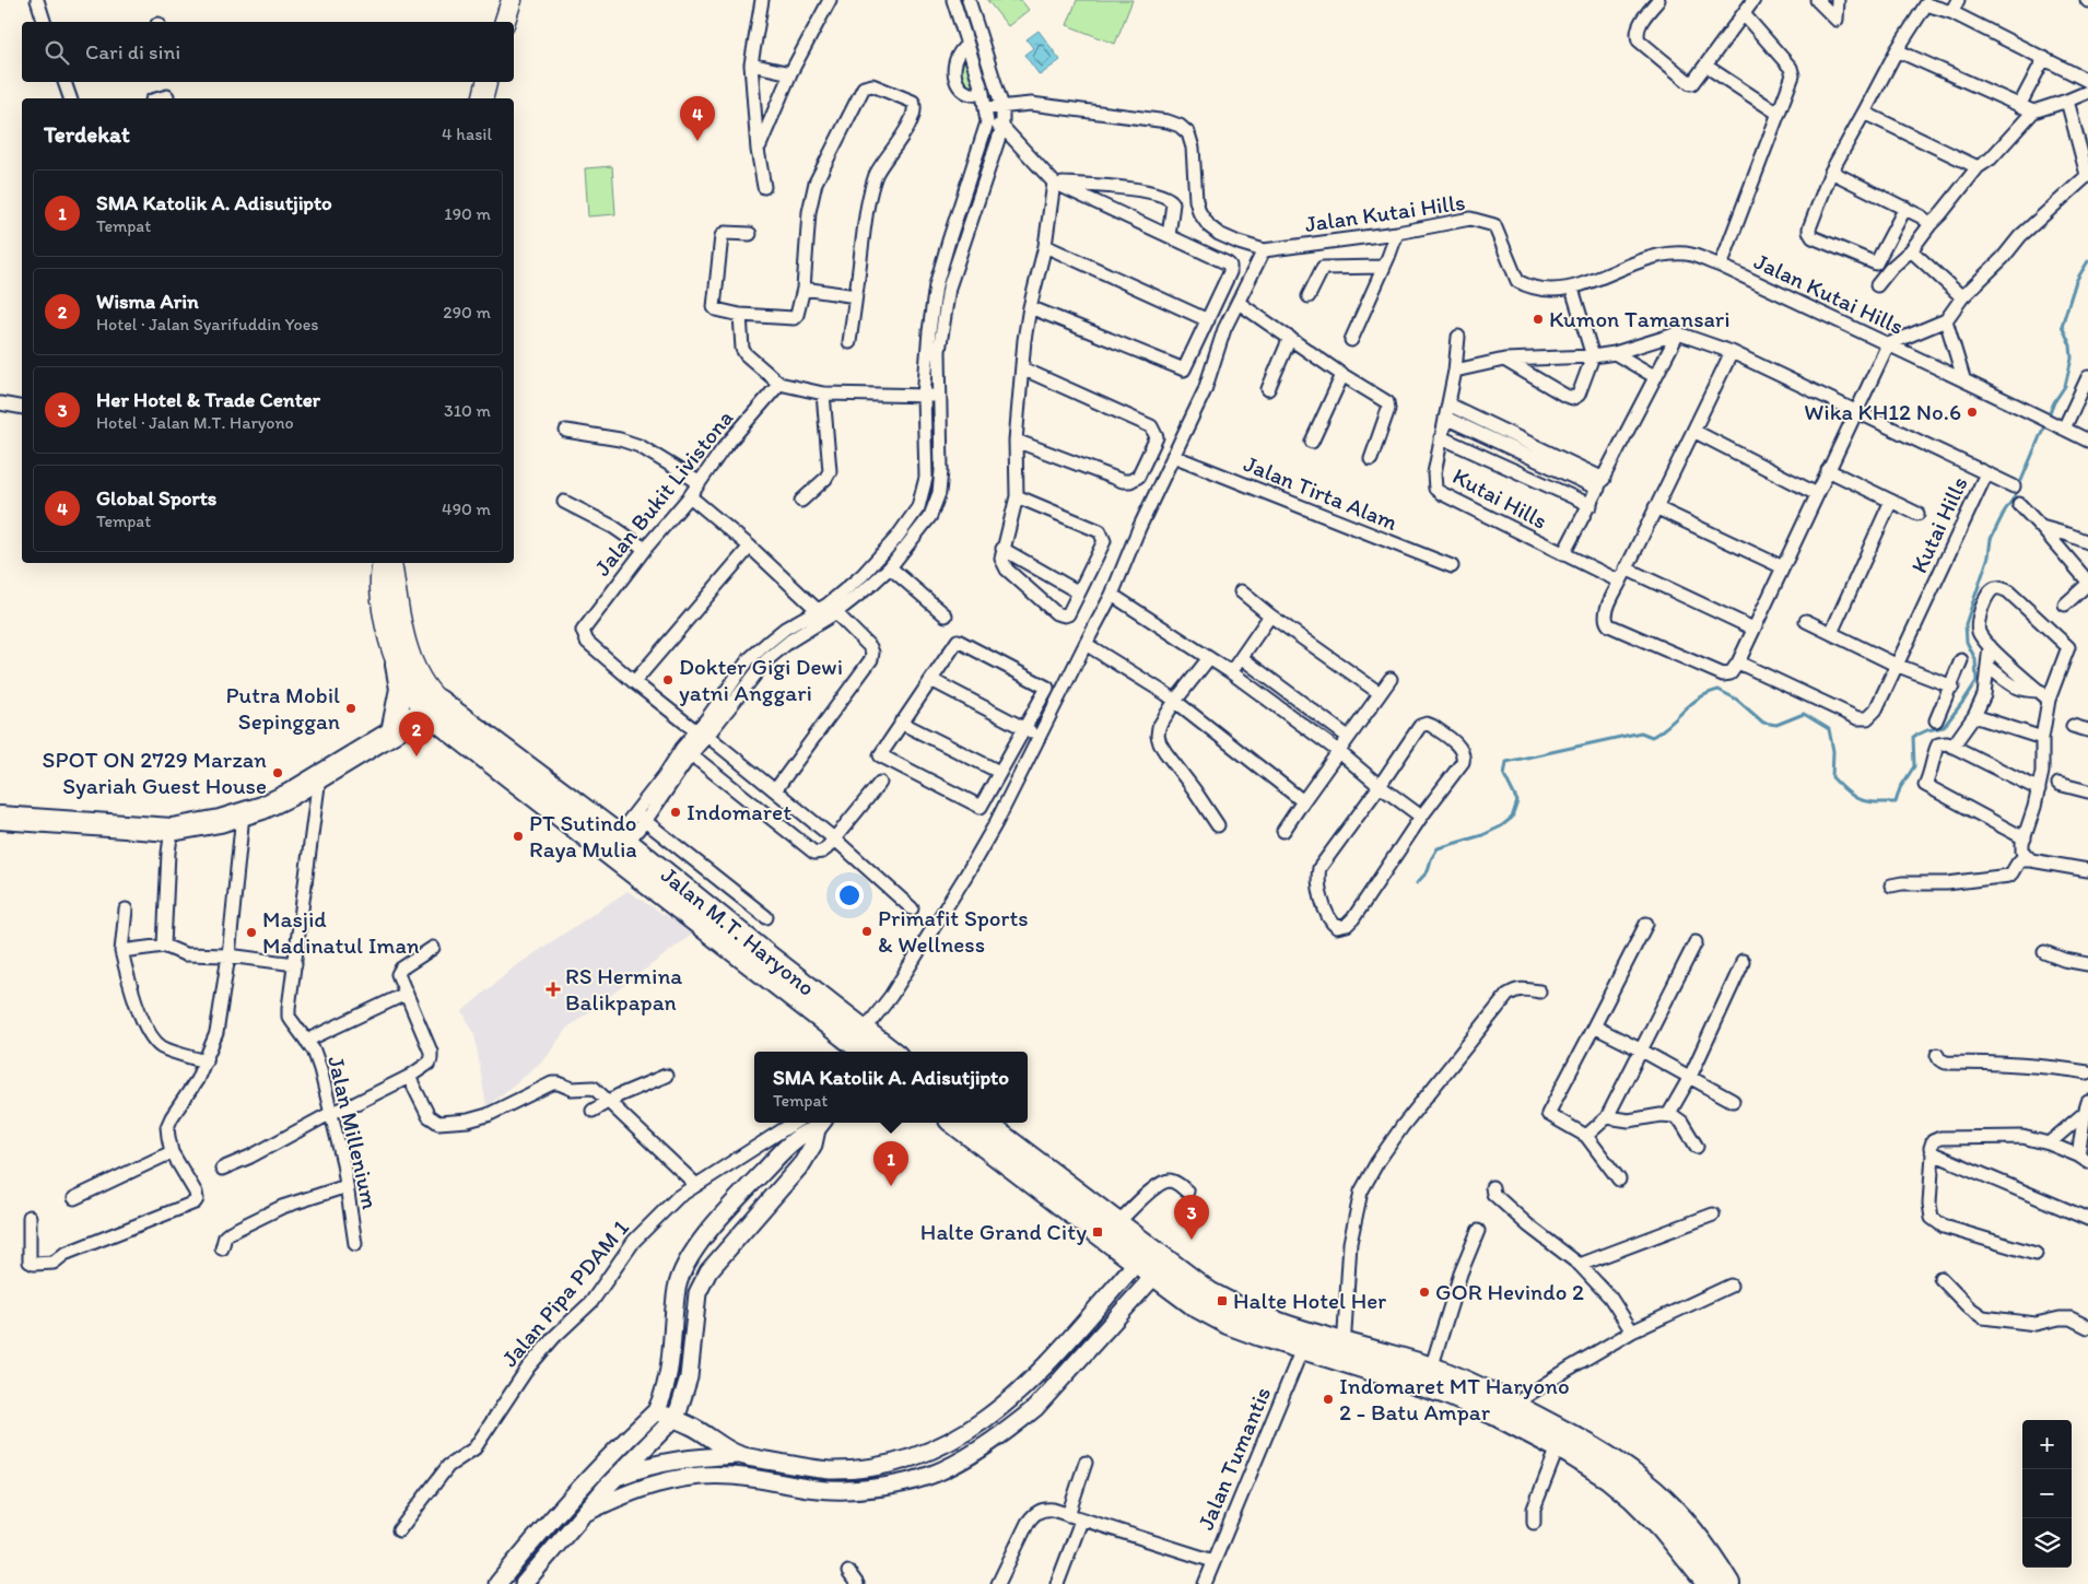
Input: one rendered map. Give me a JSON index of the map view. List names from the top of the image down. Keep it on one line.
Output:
{"streets":{"highway":["Jalan M.T. Haryono"],"street":["Jalan Kutai Hills","Jalan Bukit Livistona","Jalan Tirta Alam","Kutai Hills","Jalan Millenium","Jalan Pipa PDAM 1","Jalan Tumantis"]},"places":{"other":["Kumon Tamansari","Wika KH12 No.6","Dokter Gigi Dewi yatni Anggari","Putra Mobil Sepinggan","SPOT ON 2729 Marzan Syariah Guest House","Indomaret","PT Sutindo Raya Mulia","Primafit Sports & Wellness","Masjid Madinatul Iman","GOR Hevindo 2","Indomaret MT Haryono 2 - Batu Ampar"],"health":["RS Hermina Balikpapan"],"transit":["Halte Grand City","Halte Hotel Her"]},"page":{"search":"Cari di sini","pins":["4","2","1","3"],"heading":["Terdekat","4 hasil"],"list":[{"mark":"1","name":"SMA Katolik A. Adisutjipto","note":"Tempat","value":"190 m"},{"mark":"2","name":"Wisma Arin","note":"Hotel · Jalan Syarifuddin Yoes","value":"290 m"},{"mark":"3","name":"Her Hotel & Trade Center","note":"Hotel · Jalan M.T. Haryono","value":"310 m"},{"mark":"4","name":"Global Sports","note":"Tempat","value":"490 m"}],"popup":["SMA Katolik A. Adisutjipto","Tempat"],"map_buttons":["+","−"]}}
